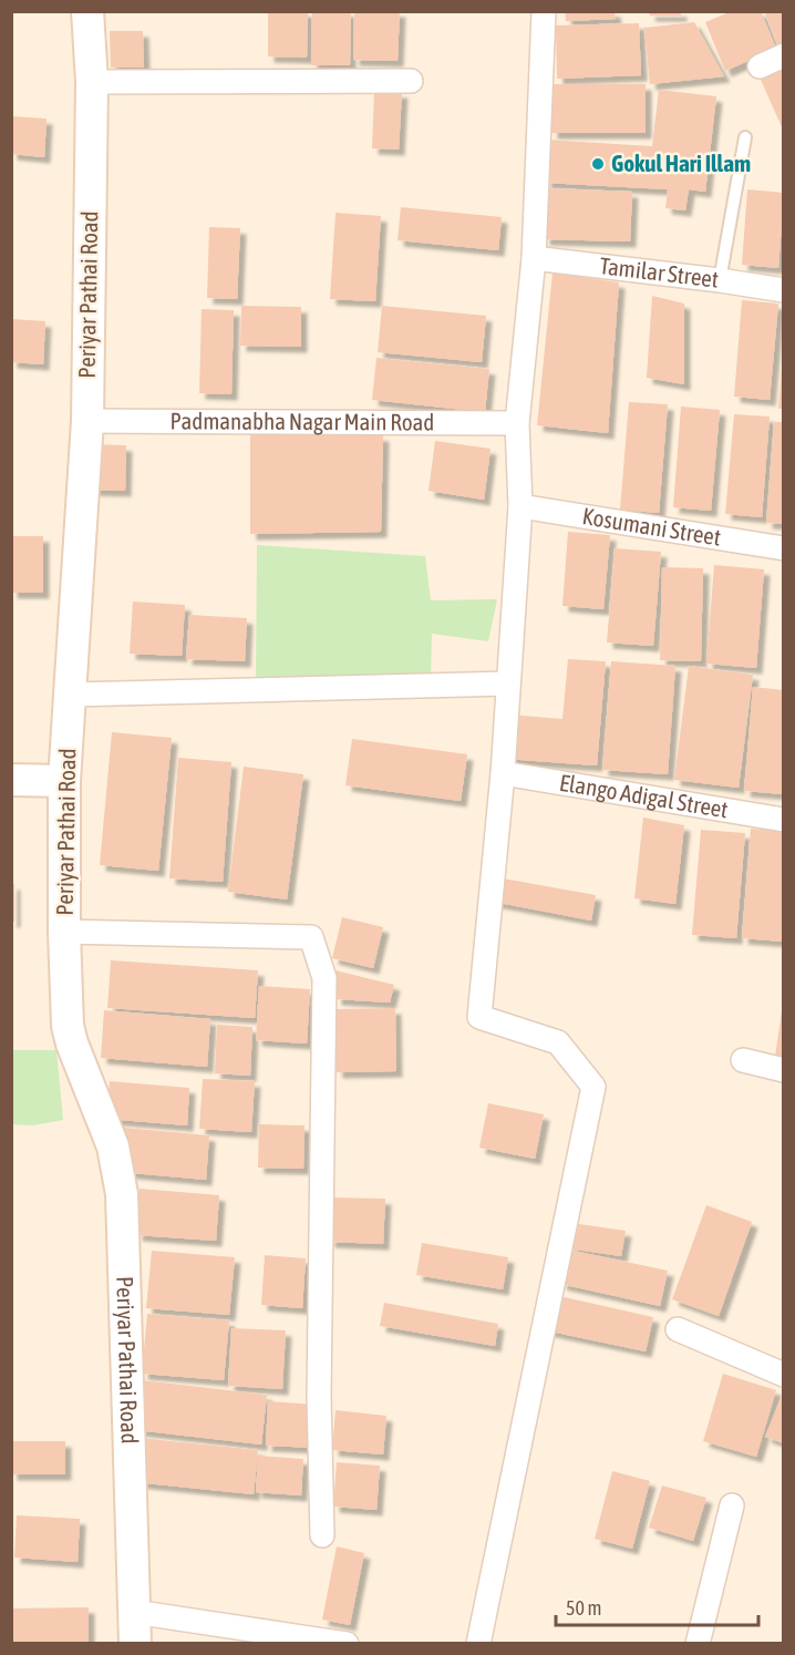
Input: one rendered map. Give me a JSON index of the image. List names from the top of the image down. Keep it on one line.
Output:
{"streets":{"street":["Tamilar Street","Periyar Pathai Road","Padmanabha Nagar Main Road","Kosumani Street","Elango Adigal Street"]},"crossings":[["Periyar Pathai Road","Padmanabha Nagar Main Road"]],"places":["Gokul Hari Illam"],"scale_bar":"50 m"}
